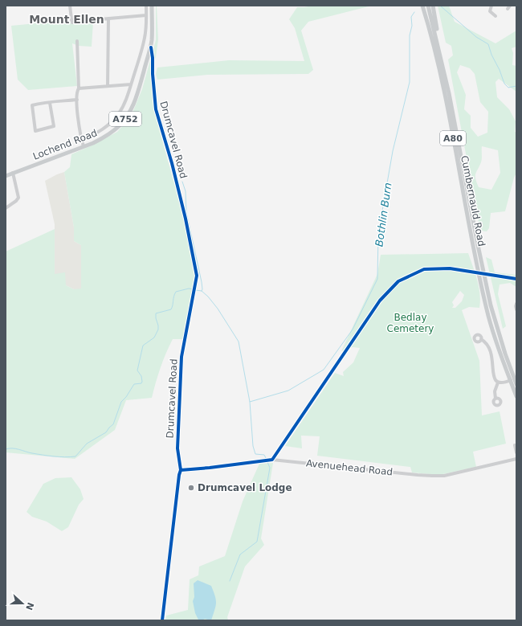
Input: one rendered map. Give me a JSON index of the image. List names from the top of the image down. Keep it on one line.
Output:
{"streets":{"main road":["A752","A80","Drumcavel Road","Lochend Road","Cumbernauld Road"],"street":["Avenuehead Road"]},"crossings":[["Drumcavel Road","Lochend Road"],["Drumcavel Road","Avenuehead Road"]],"districts":["Mount Ellen"],"water":["Bothlin Burn"],"parks":["Bedlay Cemetery"],"places":["Drumcavel Lodge"],"north":"right"}
